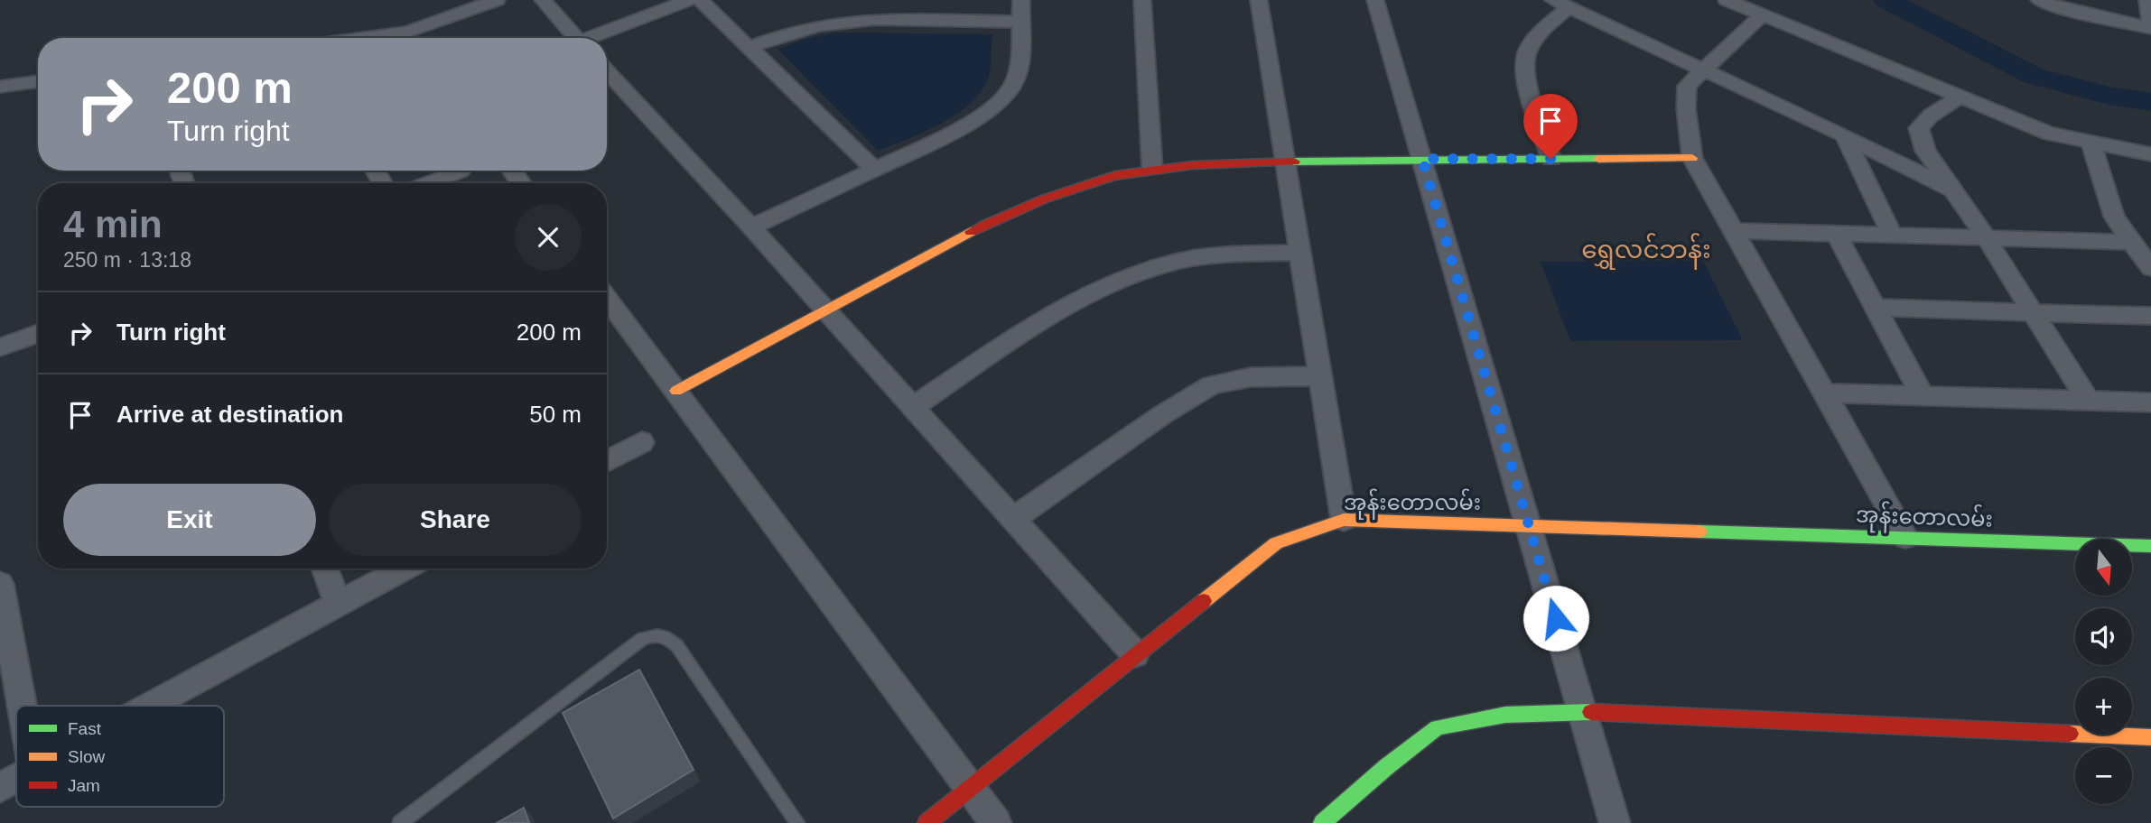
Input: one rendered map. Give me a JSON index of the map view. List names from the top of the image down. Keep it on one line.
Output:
{"streets":{"street":["အုန်းတောလမ်း"]},"districts":["ရွှေလင်ဘန်း"],"legend":["Fast","Slow","Jam"],"north":"bottom","page":{"turn":["200 m","Turn right"],"heading":["4 min","250 m · 13:18"],"list":[{"name":"Turn right","value":"200 m"},{"name":"Arrive at destination","value":"50 m"}],"buttons":["Exit","Share"],"map_buttons":["+","−"]}}
